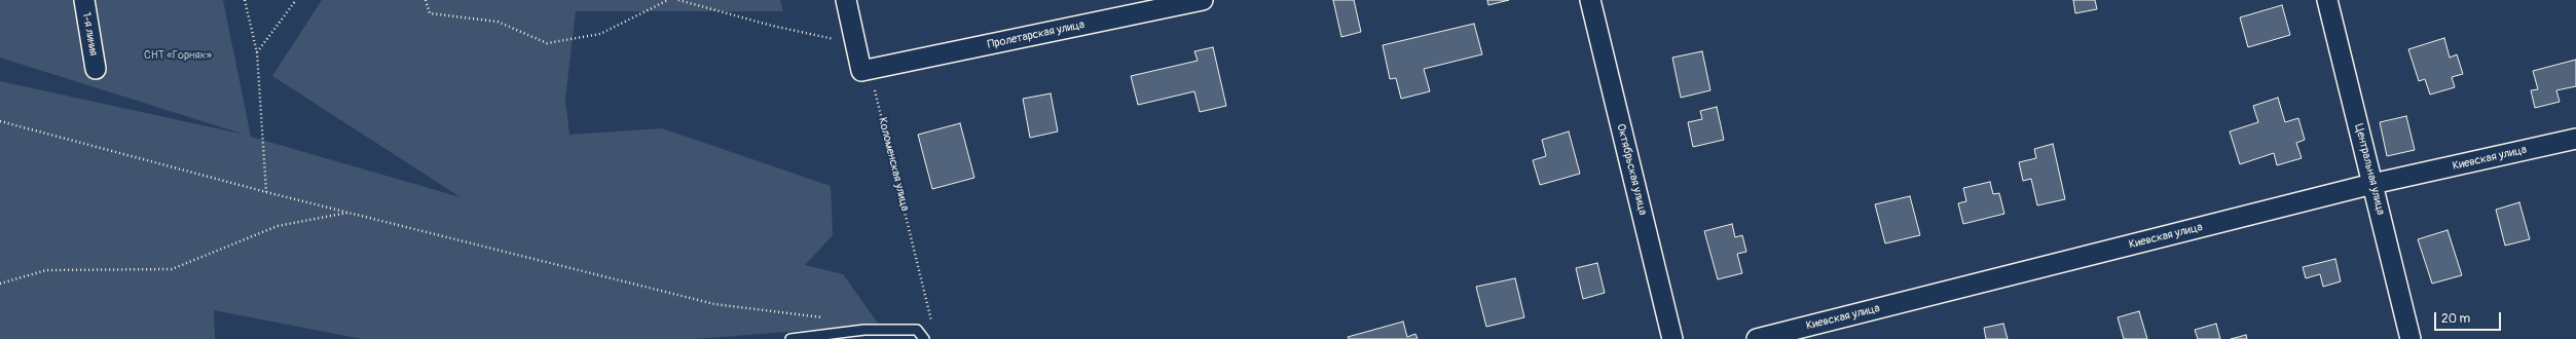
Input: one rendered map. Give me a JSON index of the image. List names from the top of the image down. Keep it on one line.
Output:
{"streets":{"street":["1-я линия","Пролетарская улица","Киевская улица","Октябрьская улица","Центральная улица"],"path":["Коломенская улица"]},"crossings":[["Пролетарская улица","Коломенская улица"],["Киевская улица","Центральная улица"]],"parks":["СНТ «Горняк»"],"scale_bar":"20 m"}
